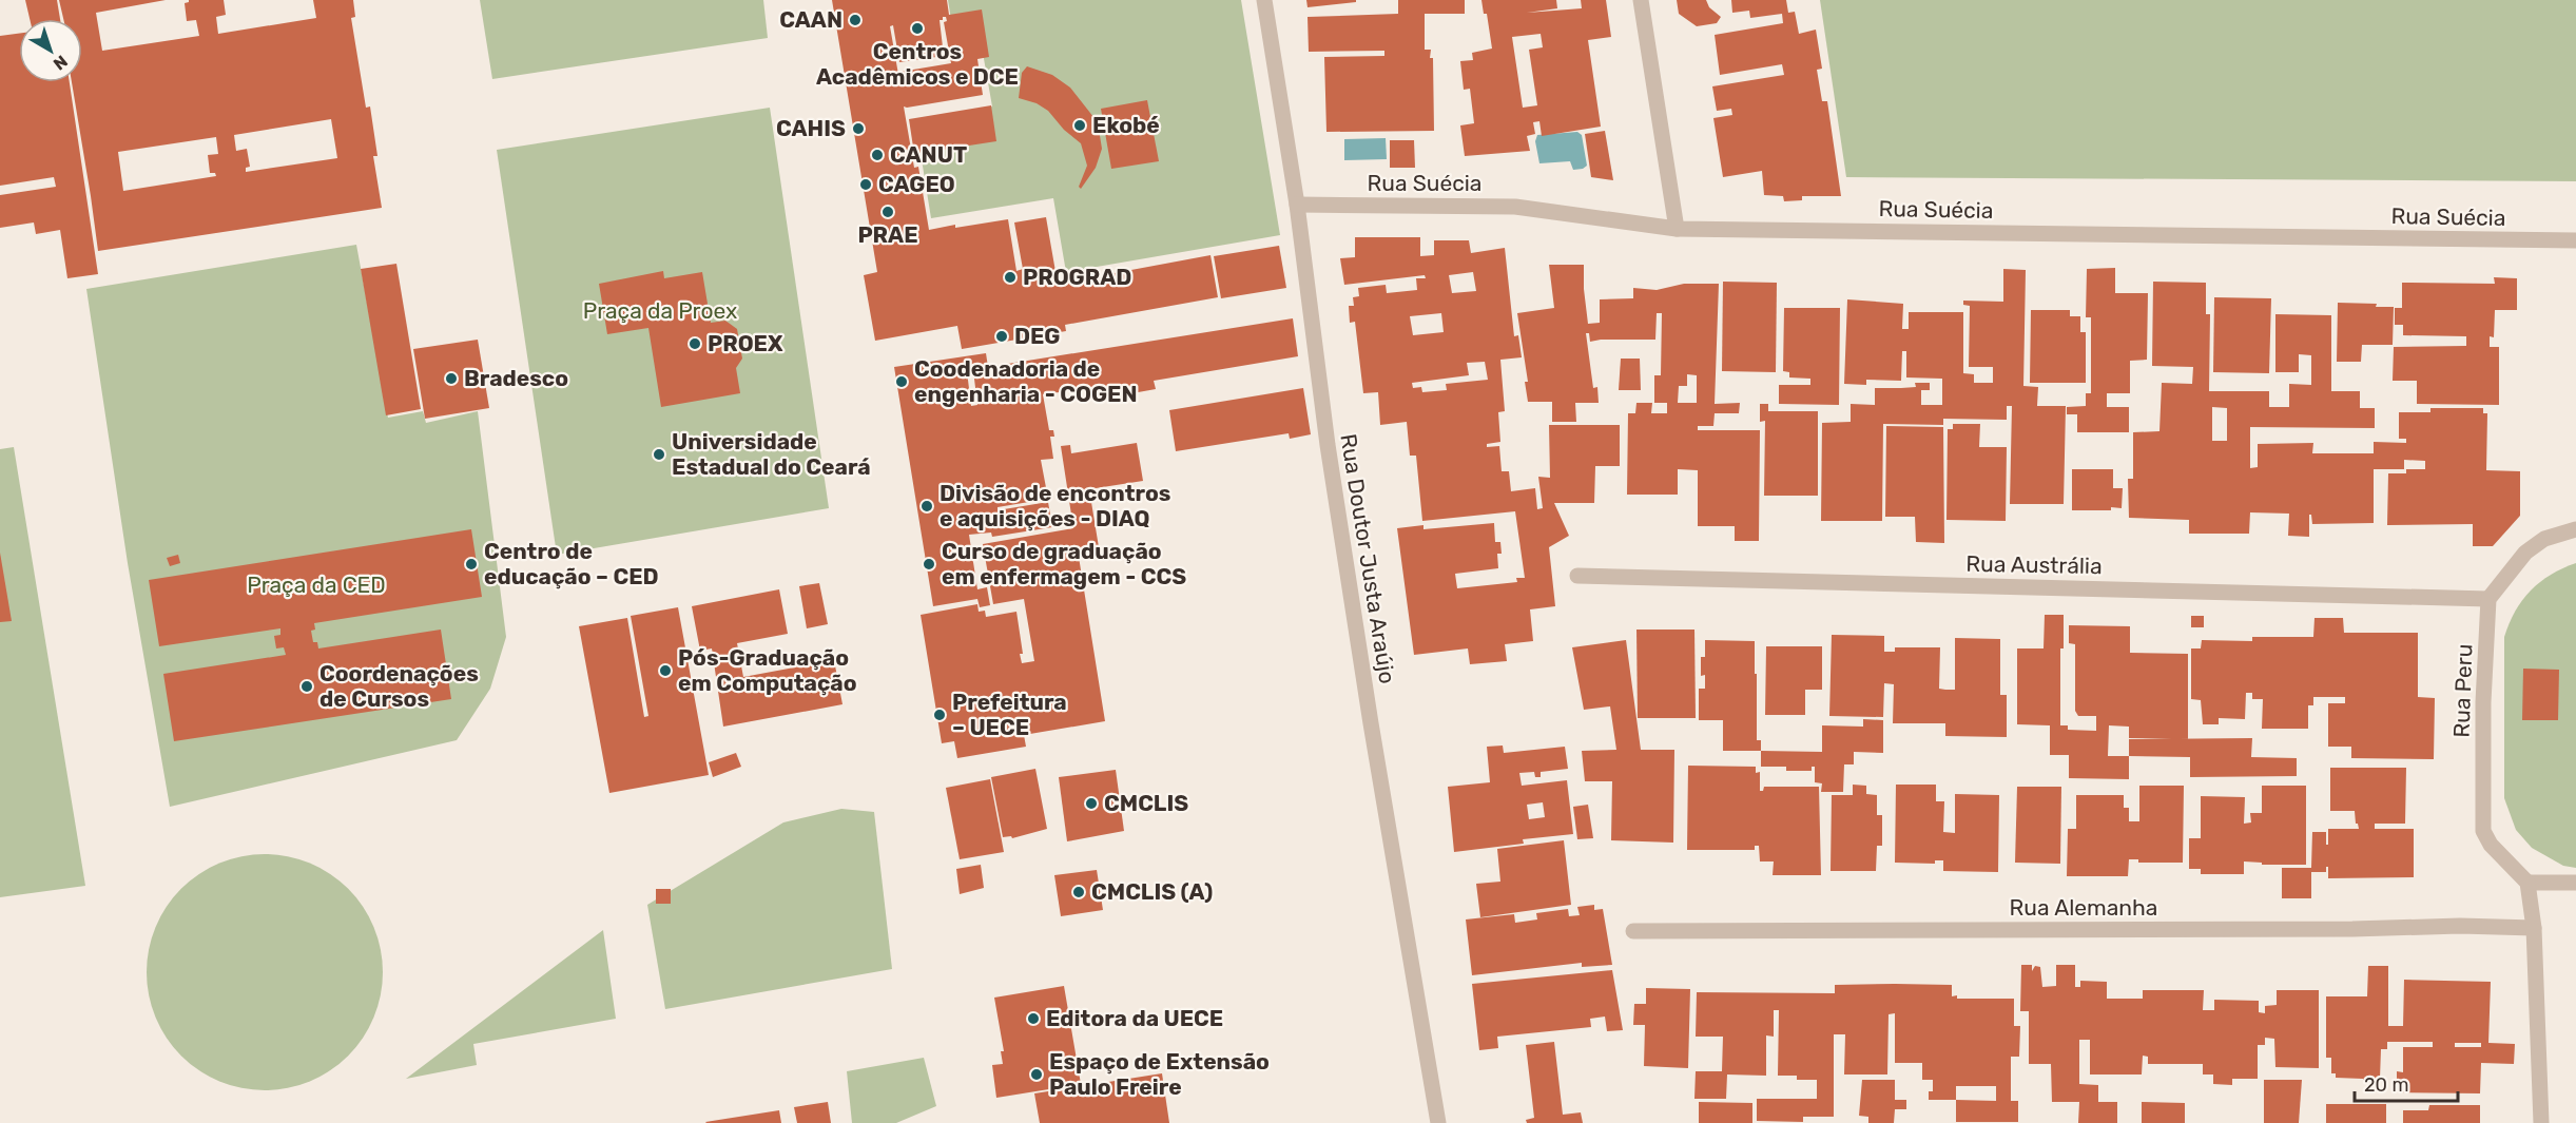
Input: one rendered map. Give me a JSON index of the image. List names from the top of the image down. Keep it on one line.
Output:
{"streets":{"street":["Rua Suécia","Rua Doutor Justa Araújo","Rua Austrália","Rua Peru","Rua Alemanha"]},"crossings":[["Rua Suécia","Rua Doutor Justa Araújo"],["Rua Austrália","Rua Peru"]],"parks":["Praça da Proex","Praça da CED"],"places":["CAAN","Centros Acadêmicos e DCE","Ekobé","CAHIS","CANUT","CAGEO","PRAE","PROGRAD","DEG","PROEX","Bradesco","Coodenadoria de engenharia - COGEN","Universidade Estadual do Ceará","Divisão de encontros e aquisições - DIAQ","Centro de educação – CED","Curso de graduação em enfermagem - CCS","Pós-Graduação em Computação","Coordenações de Cursos","Prefeitura – UECE","CMCLIS","CMCLIS (A)","Editora da UECE","Espaço de Extensão Paulo Freire"],"scale_bar":"20 m","north":"bottom right"}
